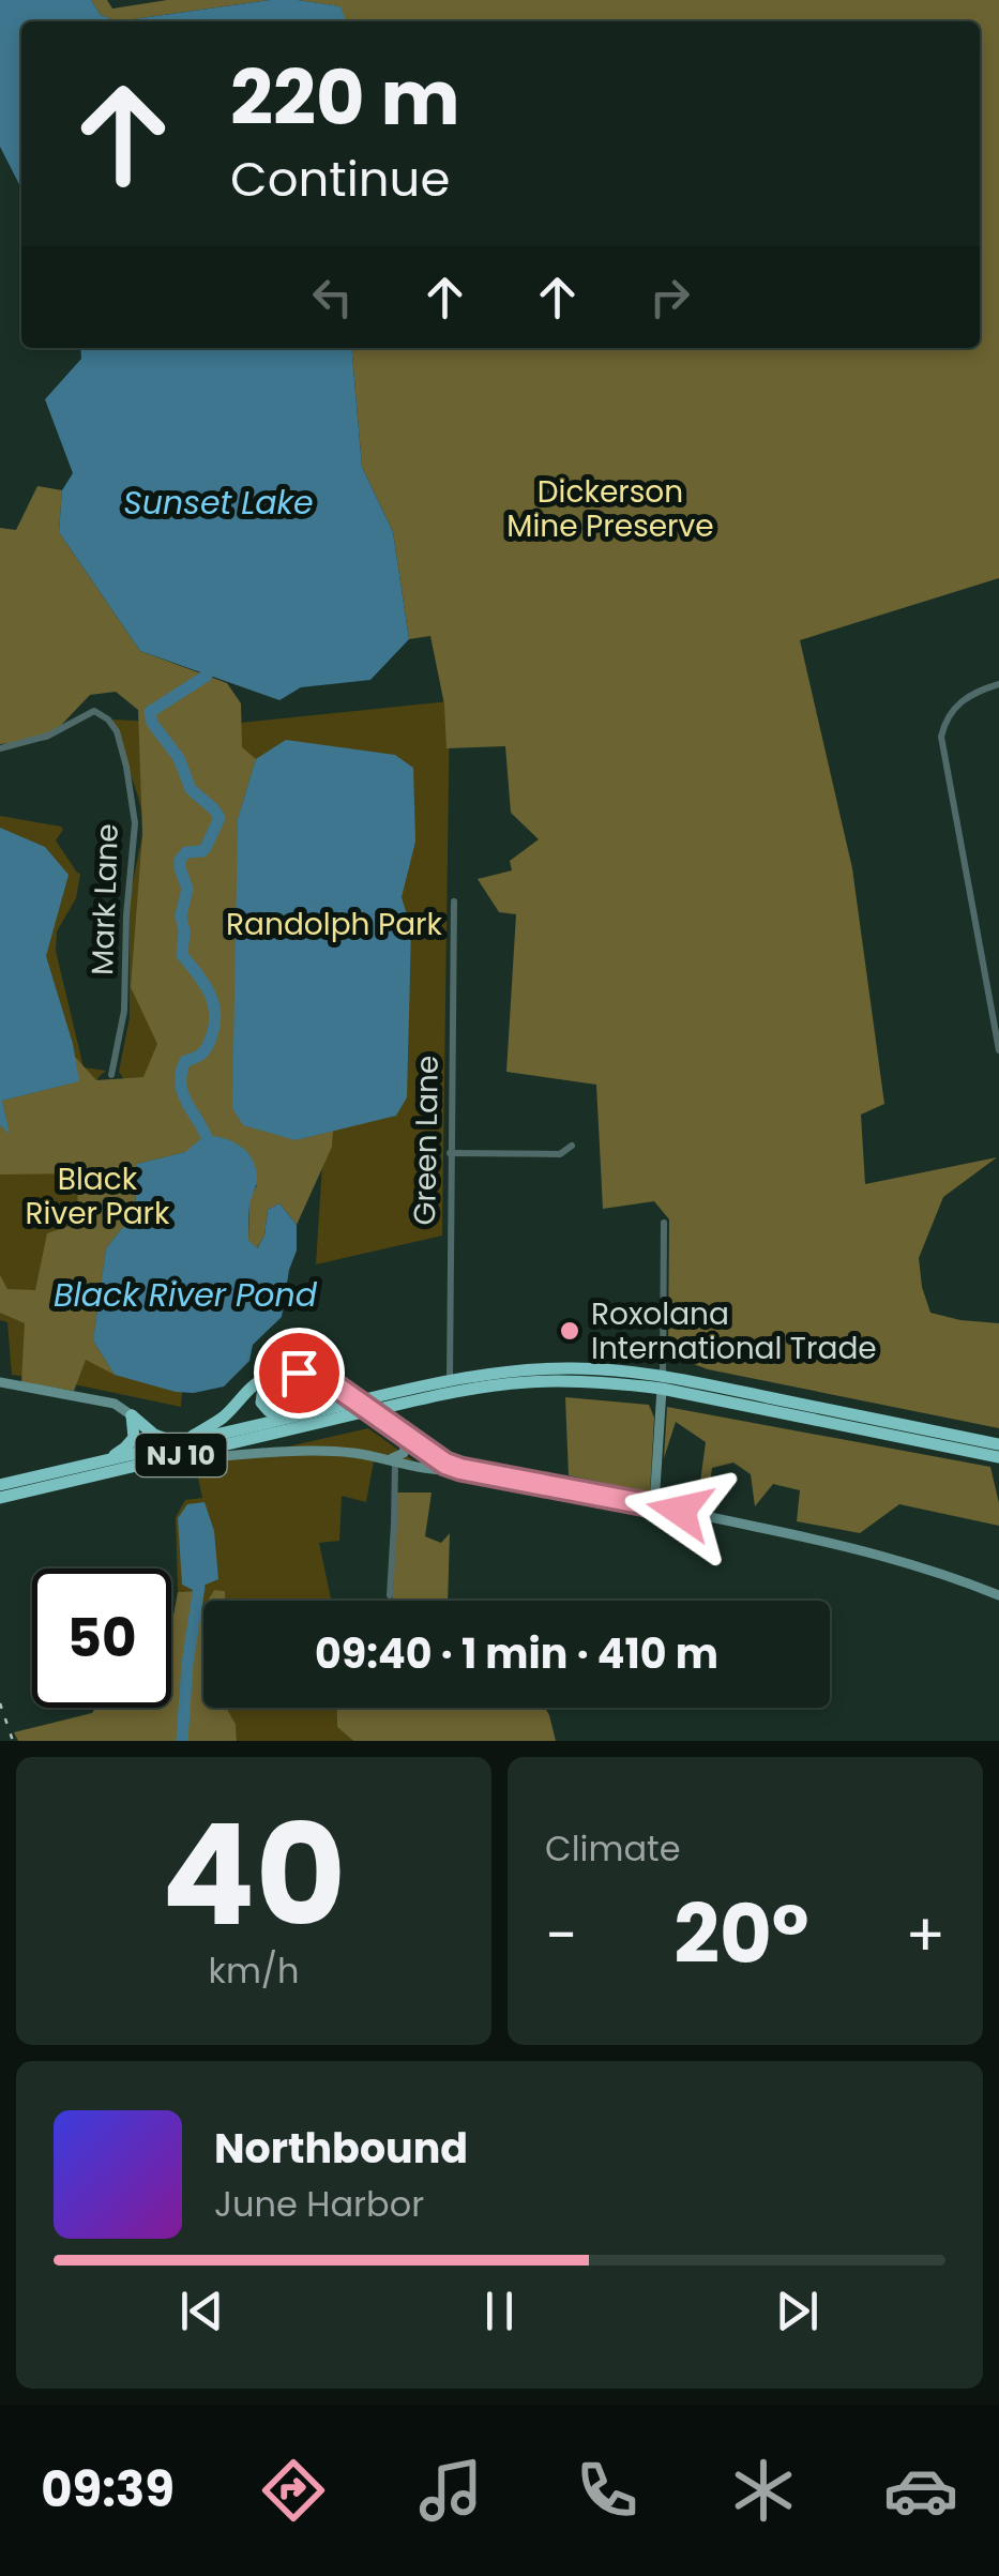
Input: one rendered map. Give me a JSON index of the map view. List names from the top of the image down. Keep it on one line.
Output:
{"streets":{"highway":["NJ 10"],"street":["Mark Lane","Green Lane"]},"crossings":[["Green Lane","NJ 10"]],"water":["Sunset Lake","Black River Pond"],"parks":["Dickerson Mine Preserve","Randolph Park","Black River Park"],"places":["Roxolana International Trade"],"page":{"turn":["220 m","Continue"],"limit":"50","trip":"09:40 · 1 min · 410 m","tile":[["40","km/h"],"Climate"],"heat":["−","20°","+"],"song":["Northbound","June Harbor"],"tabs":"09:39"}}
